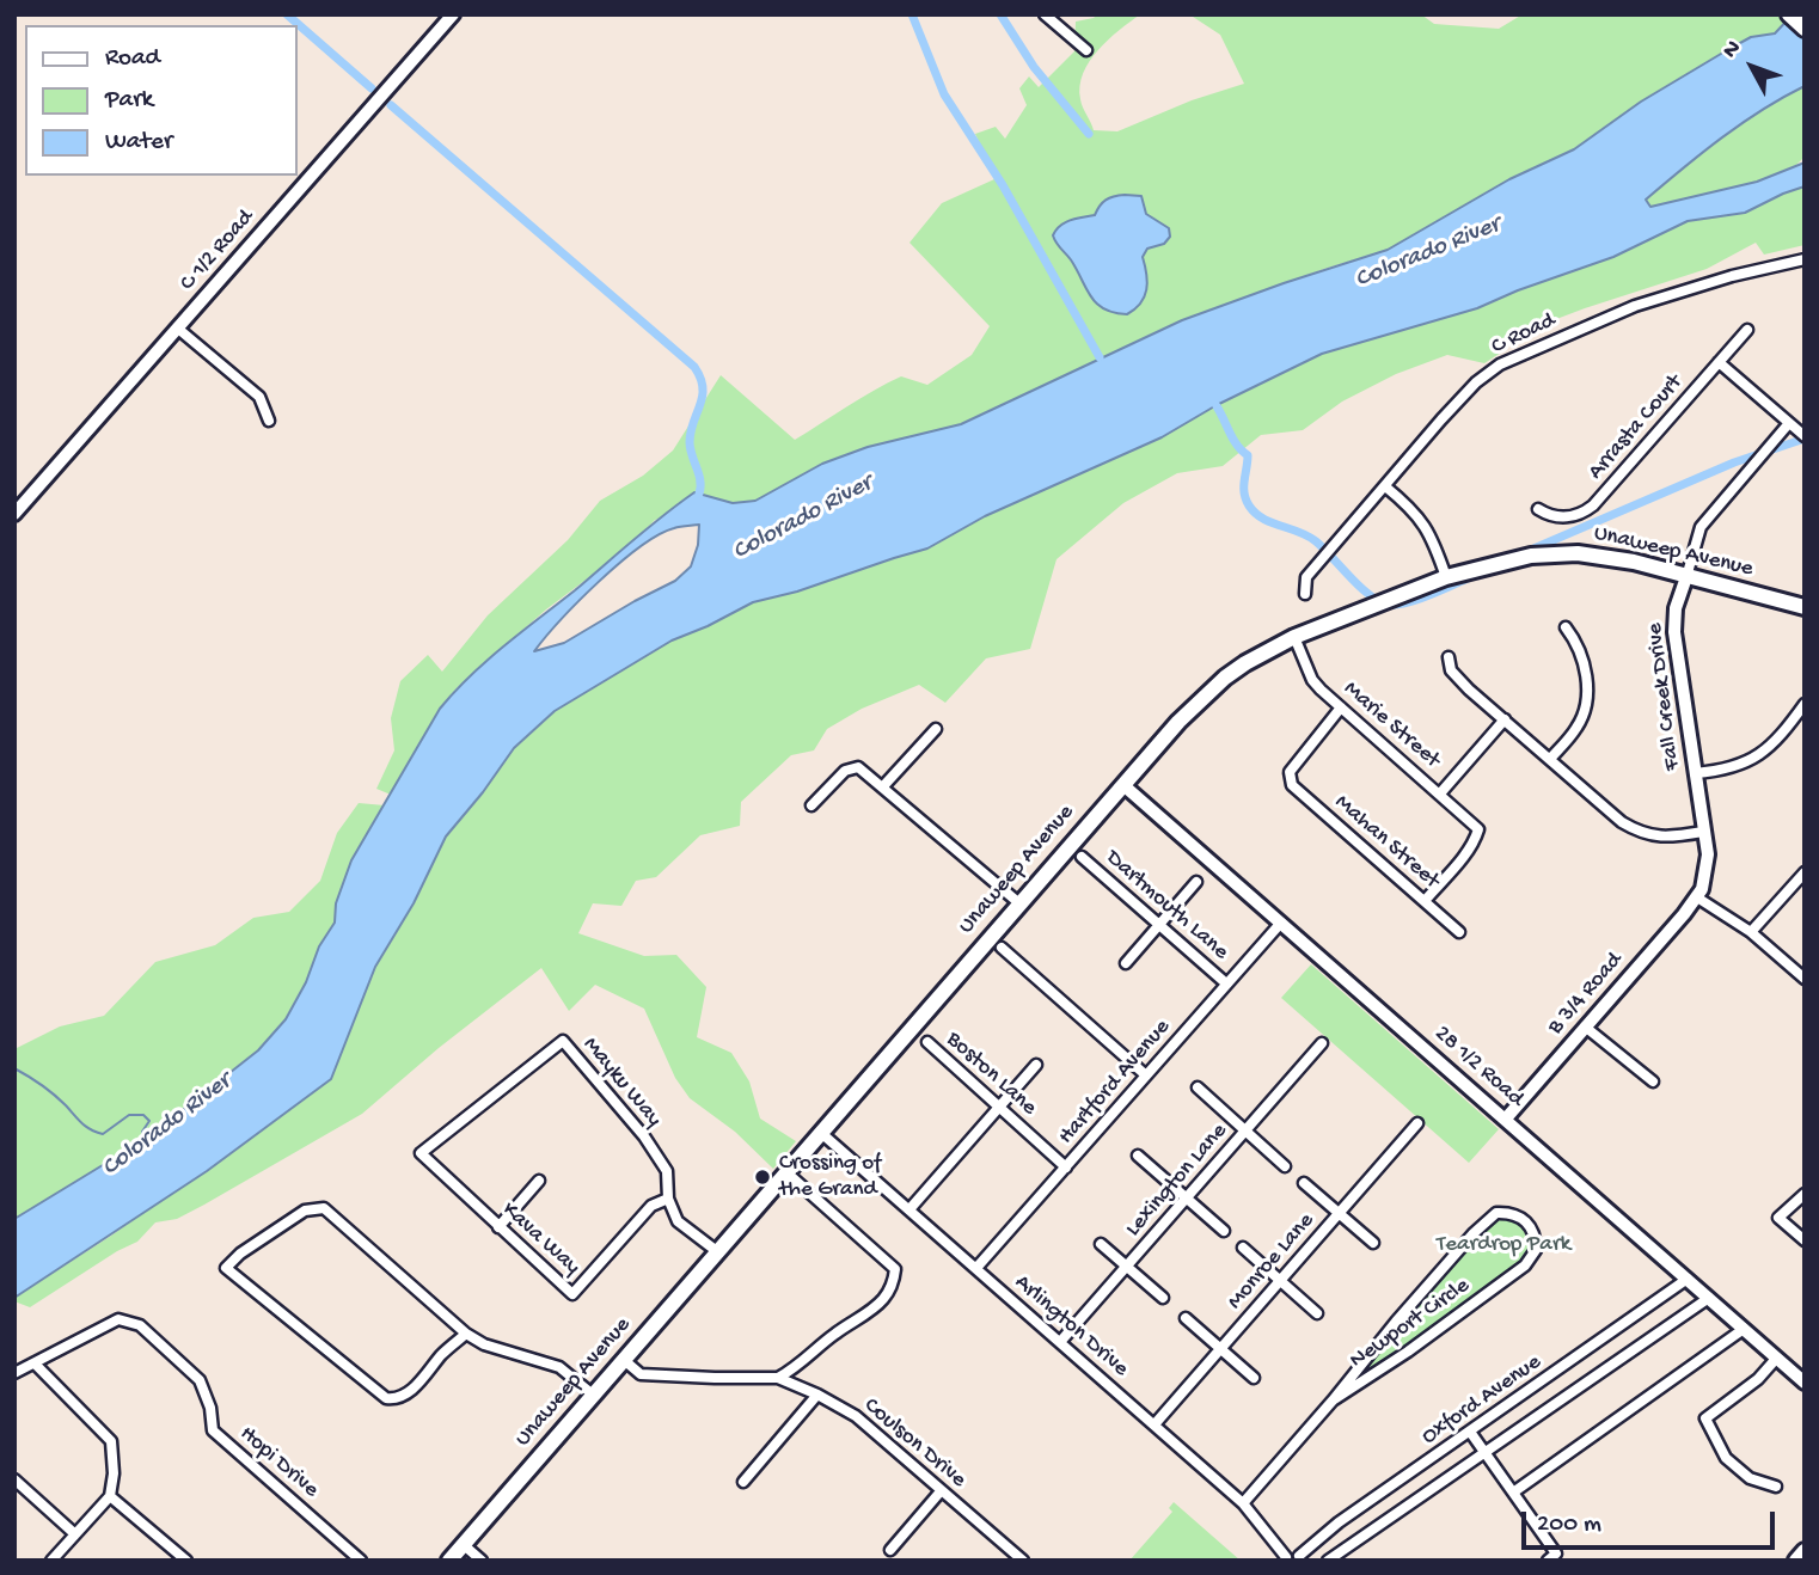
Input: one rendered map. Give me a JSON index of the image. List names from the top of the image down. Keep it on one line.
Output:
{"streets":{"main road":["Unaweep Avenue"],"street":["C 1/2 Road","C Road","Arrasta Court","Fall Creek Drive","Marie Street","Mahan Street","Dartmouth Lane","B 3/4 Road","28 1/2 Road","Boston Lane","Mayku Way","Hartford Avenue","Lexington Lane","Kava Way","Monroe Lane","Newport Circle","Arlington Drive","Oxford Avenue","Coulson Drive","Hopi Drive"]},"crossings":[["Unaweep Avenue","Fall Creek Drive"],["Unaweep Avenue","Marie Street"],["Unaweep Avenue","28 1/2 Road"],["Unaweep Avenue","Mayku Way"],["Unaweep Avenue","Arlington Drive"],["Unaweep Avenue","Coulson Drive"],["Fall Creek Drive","B 3/4 Road"],["Marie Street","Mahan Street"],["Dartmouth Lane","Hartford Avenue"],["B 3/4 Road","28 1/2 Road"],["28 1/2 Road","Hartford Avenue"],["28 1/2 Road","Oxford Avenue"],["Boston Lane","Hartford Avenue"],["Mayku Way","Kava Way"],["Hartford Avenue","Arlington Drive"],["Lexington Lane","Arlington Drive"],["Monroe Lane","Arlington Drive"],["Newport Circle","Arlington Drive"]],"water":["Colorado River"],"parks":["Teardrop Park"],"places":["Crossing of the Grand"],"legend":["Road","Park","Water"],"scale_bar":"200 m","north":"top left"}
